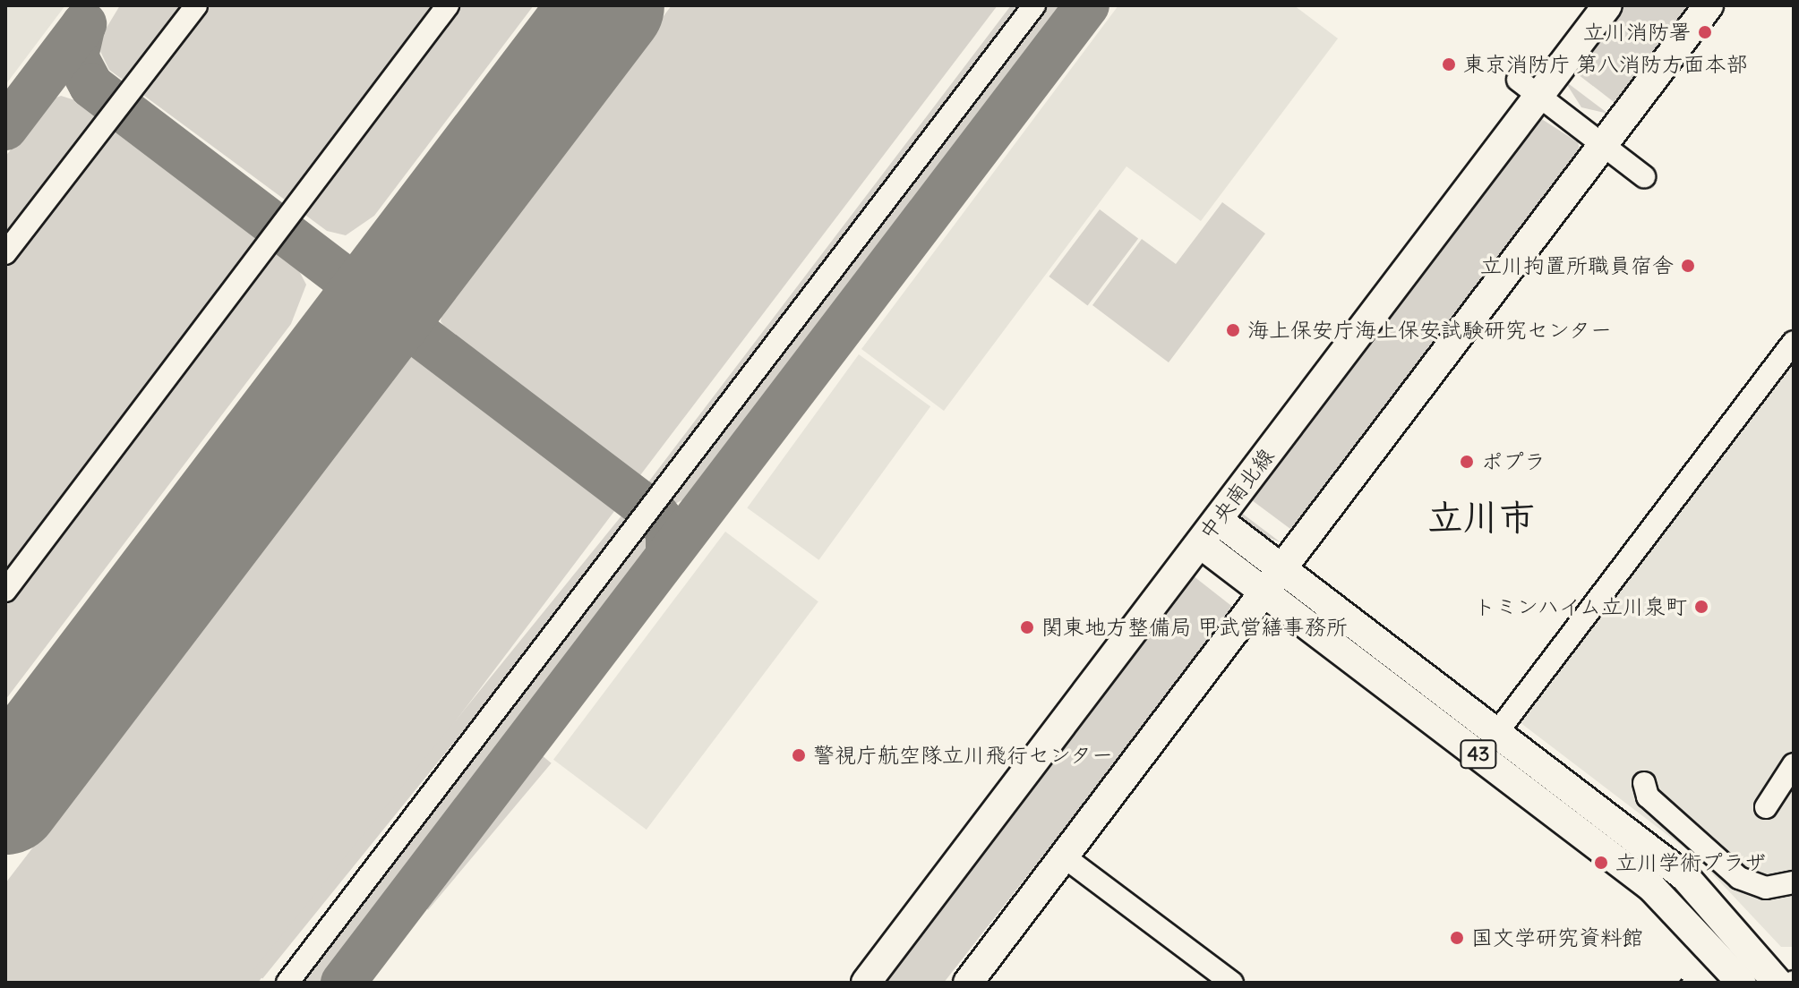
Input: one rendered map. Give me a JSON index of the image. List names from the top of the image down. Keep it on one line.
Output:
{"streets":{"main road":["中央南北線","43"]},"crossings":[["中央南北線","43"]],"districts":["立川市"],"places":["立川消防署","東京消防庁 第八消防方面本部","立川拘置所職員宿舎","海上保安庁海上保安試験研究センター","ポプラ","トミンハイム立川泉町","関東地方整備局 甲武営繕事務所","警視庁航空隊立川飛行センター","立川学術プラザ","国文学研究資料館"]}
